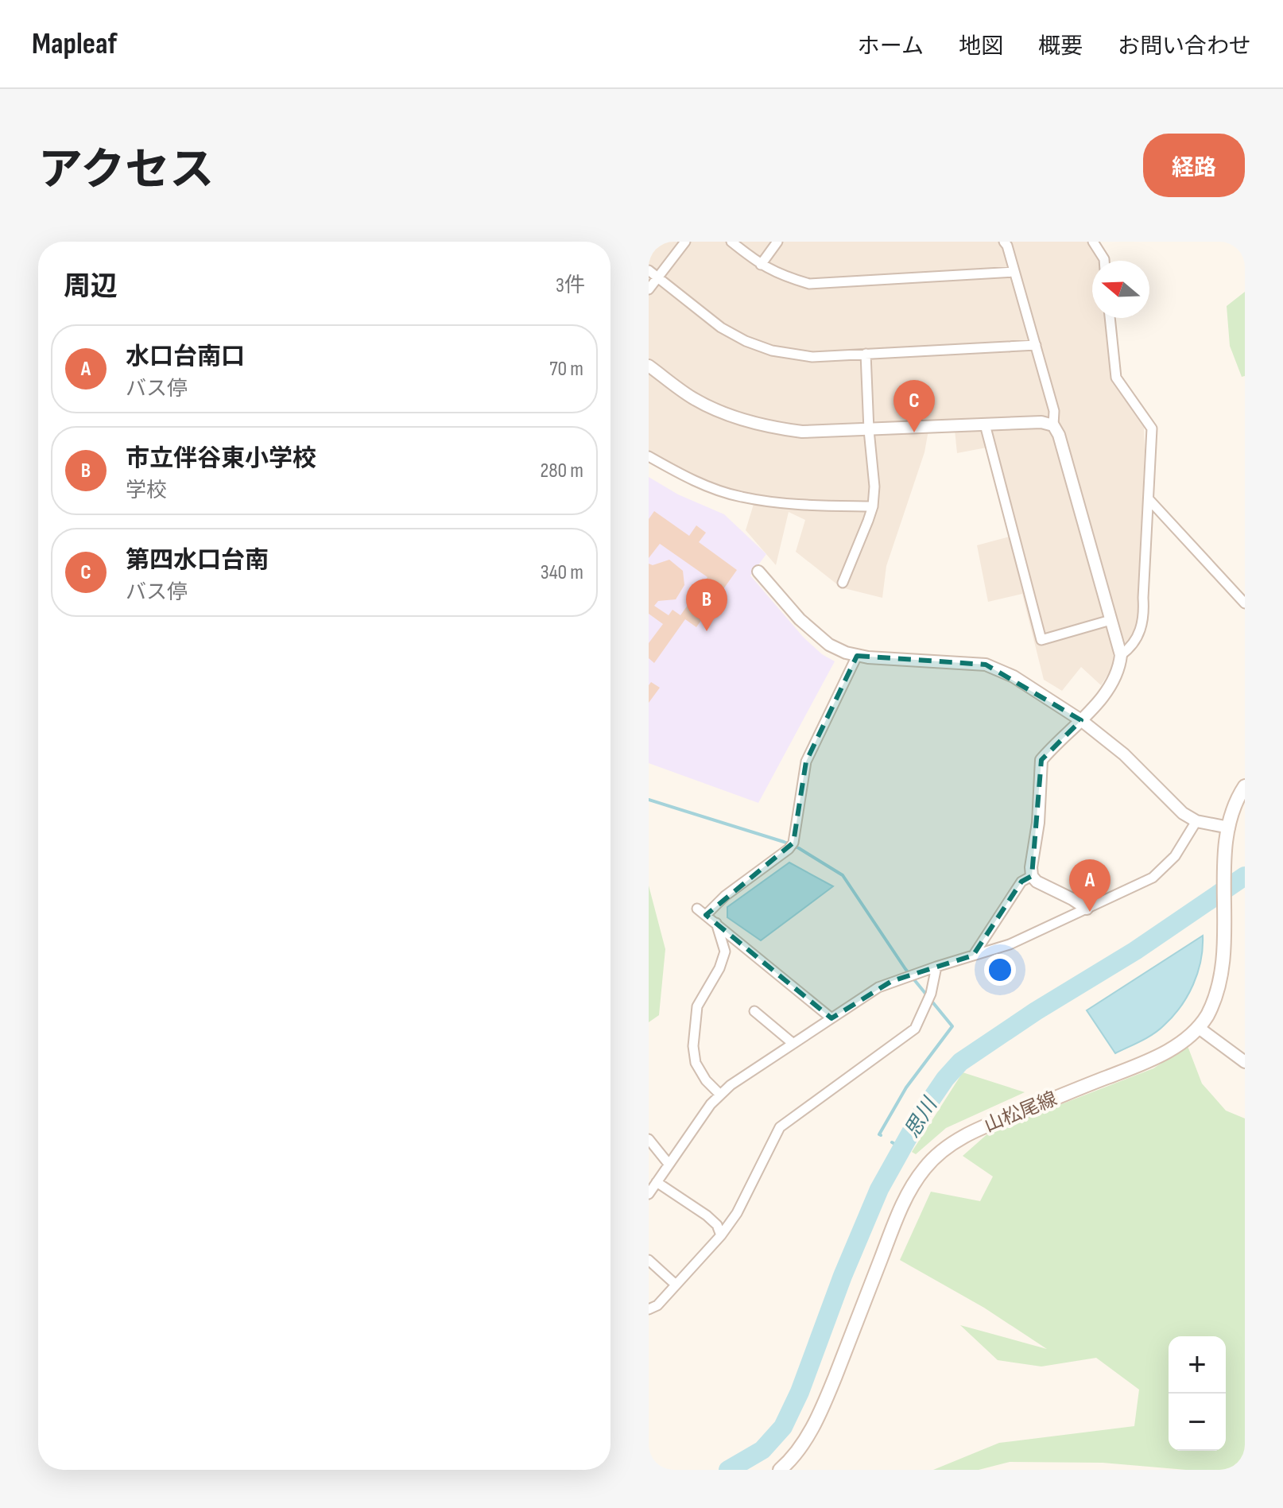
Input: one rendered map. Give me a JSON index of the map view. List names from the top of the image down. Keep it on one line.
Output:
{"streets":{"main road":["山松尾線"]},"water":["思川"],"north":"left","page":{"header":"Mapleaf","nav":["ホーム","地図","概要","お問い合わせ"],"title":"アクセス","buttons":"経路","heading":["周辺","3件"],"list":[{"mark":"A","name":"水口台南口","note":"バス停","value":"70 m"},{"mark":"B","name":"市立伴谷東小学校","note":"学校","value":"280 m"},{"mark":"C","name":"第四水口台南","note":"バス停","value":"340 m"}],"pins":["C","B","A"],"map_buttons":["+","−"]}}
